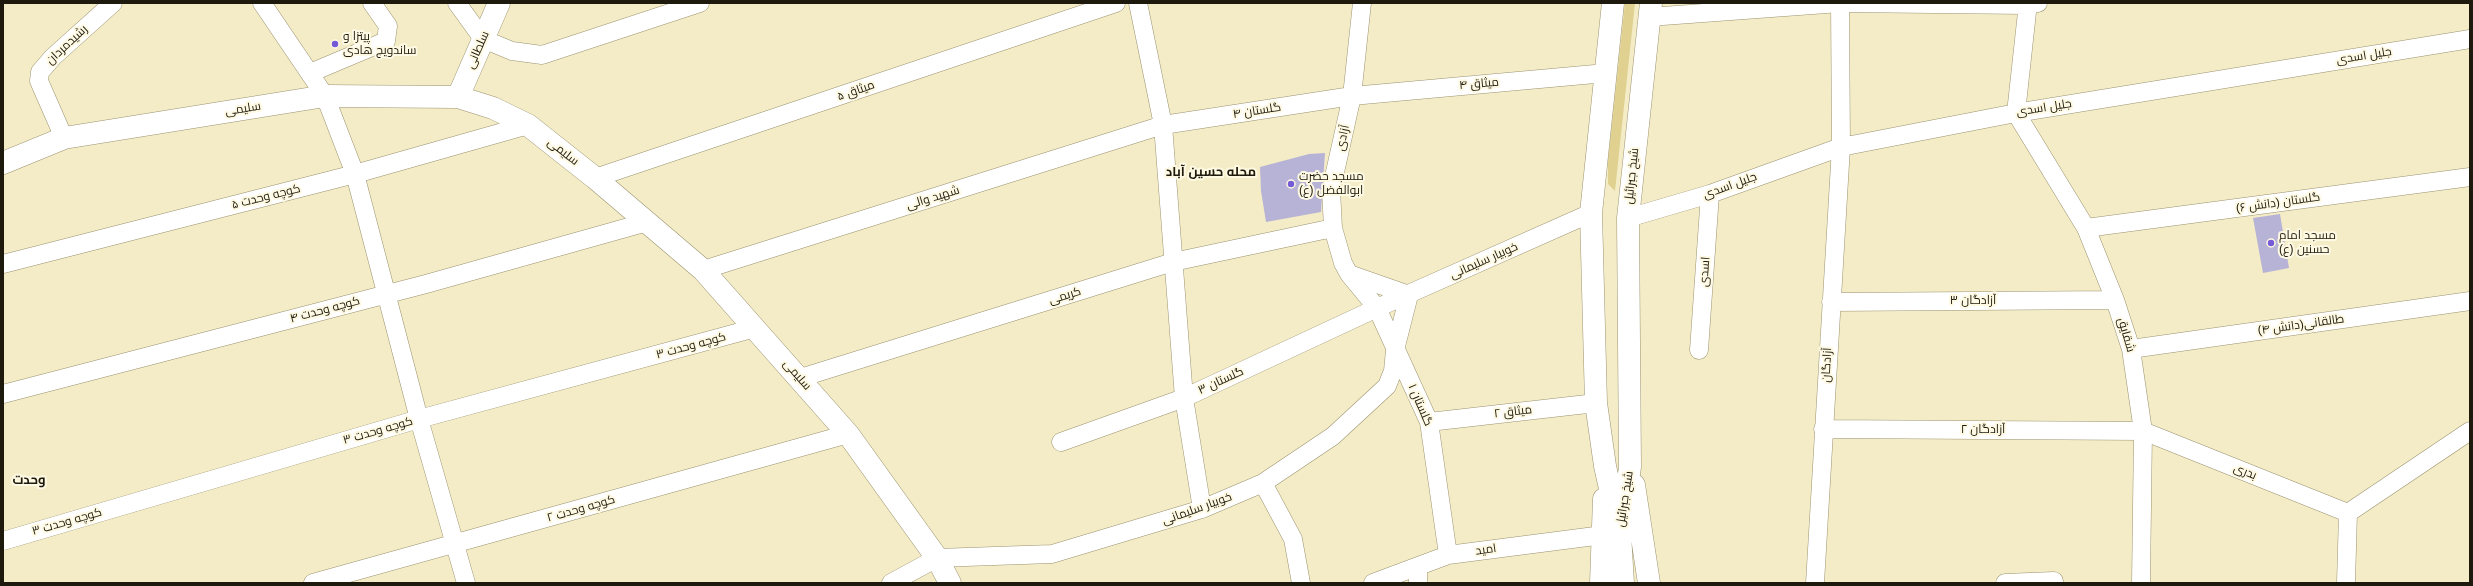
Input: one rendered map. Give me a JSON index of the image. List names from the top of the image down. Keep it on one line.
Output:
{"streets":{"street":["رشیدمردان","سلطانی","جلیل اسدی","میثاق ۴","میثاق ۵","سلیمی","گلستان ۴","آزادی","شیخ جبرائیل","کوچه وحدت ۵","شهید والی","گلستان (دانش ۶)","خوبیار سلیمانی","اسدی","کریمی","آزادگان ۳","کوچه وحدت ۴","طالقانی(دانش ۴)","شقایق","کوچه وحدت ۳","آزادگان","گلستان ۳","گلستان ۱","میثاق ۲","آزادگان ۲","بدری","کوچه وحدت ۲","امید"]},"crossings":[["رشیدمردان","سلیمی"],["سلطانی","سلیمی"],["جلیل اسدی","شیخ جبرائیل"],["جلیل اسدی","اسدی"],["جلیل اسدی","شقایق"],["جلیل اسدی","آزادگان"],["میثاق ۴","گلستان ۴"],["میثاق ۴","آزادی"],["میثاق ۴","شیخ جبرائیل"],["میثاق ۵","سلیمی"],["سلیمی","کوچه وحدت ۵"],["سلیمی","شهید والی"],["سلیمی","خوبیار سلیمانی"],["سلیمی","کریمی"],["سلیمی","کوچه وحدت ۴"],["سلیمی","کوچه وحدت ۳"],["سلیمی","کوچه وحدت ۲"],["گلستان ۴","آزادی"],["گلستان ۴","شهید والی"],["آزادی","خوبیار سلیمانی"],["آزادی","کریمی"],["آزادی","گلستان ۳"],["آزادی","گلستان ۱"],["شیخ جبرائیل","خوبیار سلیمانی"],["شیخ جبرائیل","میثاق ۲"],["شیخ جبرائیل","امید"],["گلستان (دانش ۶)","شقایق"],["خوبیار سلیمانی","گلستان ۳"],["خوبیار سلیمانی","گلستان ۱"],["آزادگان ۳","شقایق"],["آزادگان ۳","آزادگان"],["طالقانی(دانش ۴)","شقایق"],["شقایق","آزادگان ۲"],["شقایق","بدری"],["آزادگان","آزادگان ۲"],["گلستان ۳","گلستان ۱"],["گلستان ۱","میثاق ۲"],["گلستان ۱","امید"],["آزادگان ۲","بدری"]],"districts":["محله حسین آباد","وحدت"],"places":["پیتزا و ساندویچ هادی","مسجد حضرت ابوالفضل (ع)","مسجد امام حسنین (ع)"]}
